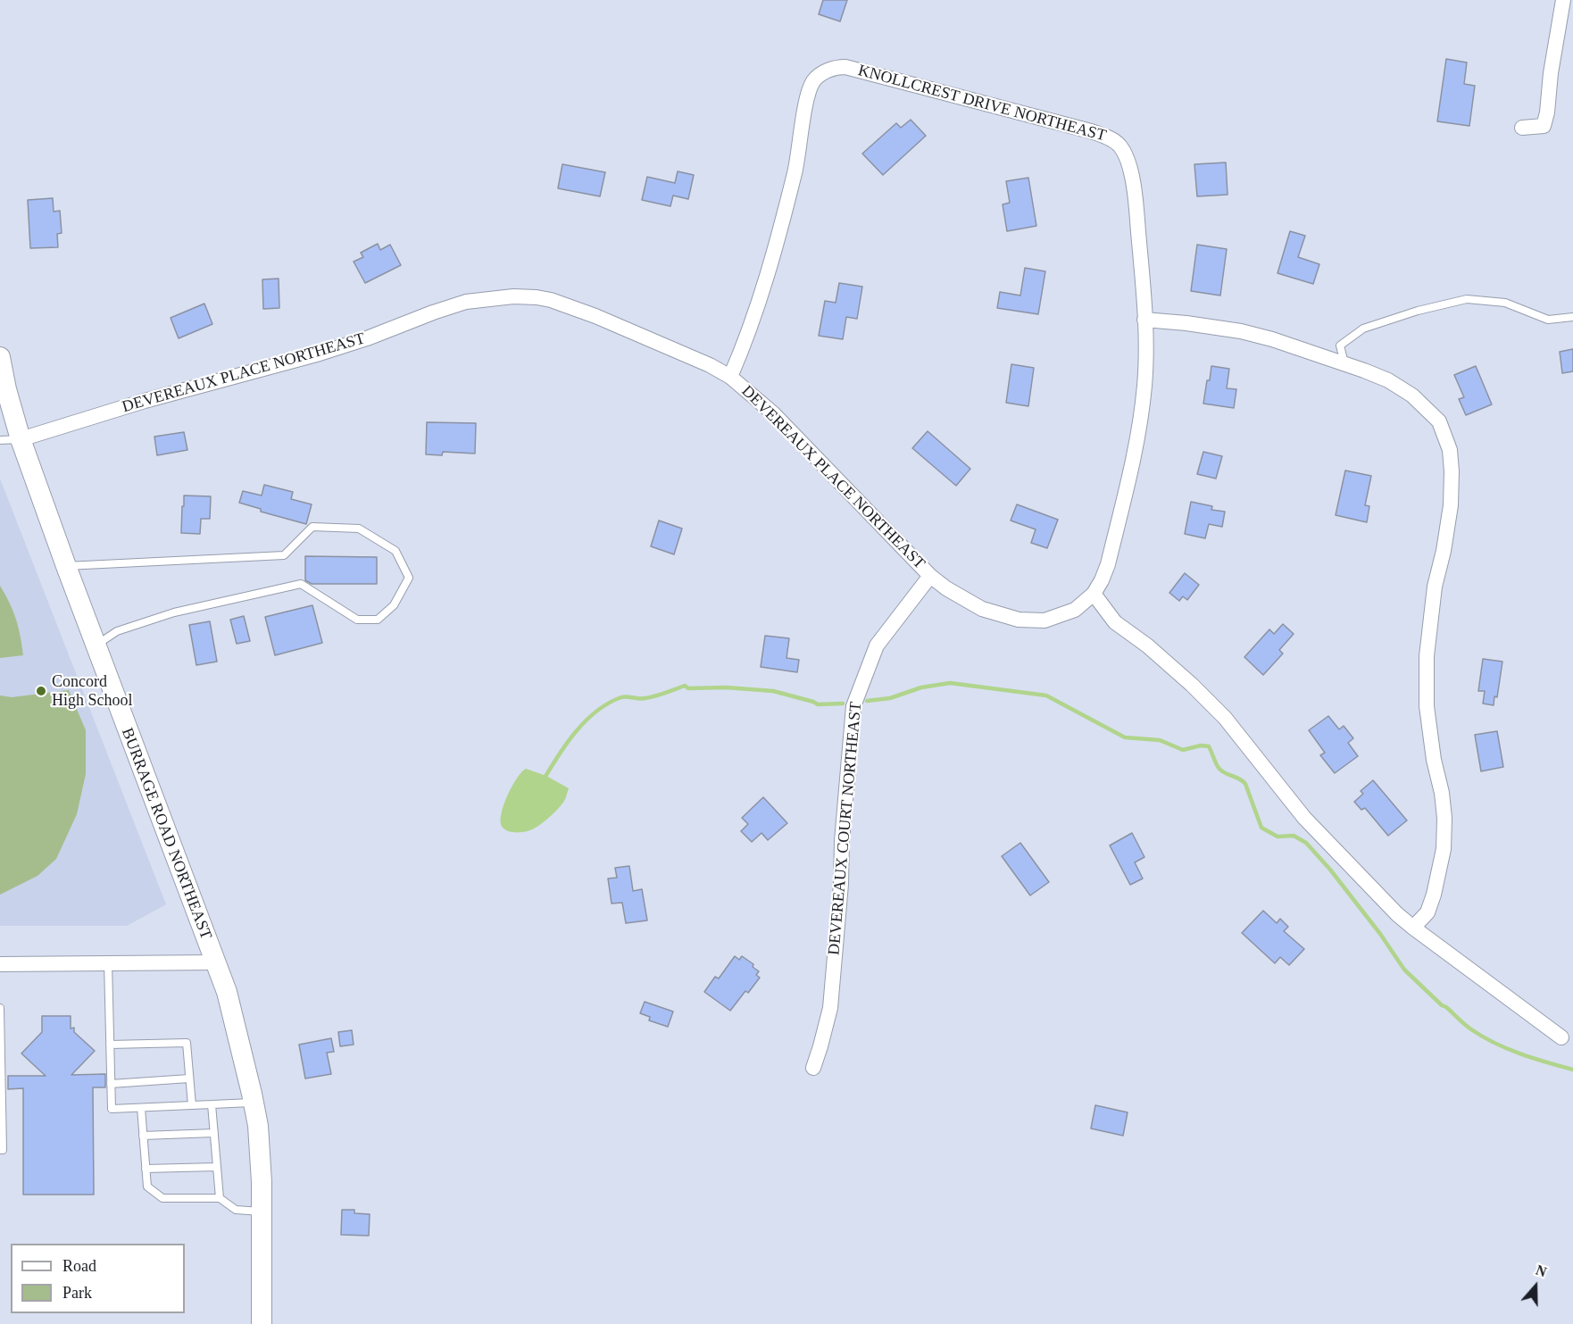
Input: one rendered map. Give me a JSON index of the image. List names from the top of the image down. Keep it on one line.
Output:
{"streets":{"street":["KNOLLCREST DRIVE NORTHEAST","DEVEREAUX PLACE NORTHEAST","DEVEREAUX COURT NORTHEAST","BURRAGE ROAD NORTHEAST"]},"crossings":[["KNOLLCREST DRIVE NORTHEAST","DEVEREAUX PLACE NORTHEAST"],["DEVEREAUX PLACE NORTHEAST","DEVEREAUX COURT NORTHEAST"],["DEVEREAUX PLACE NORTHEAST","BURRAGE ROAD NORTHEAST"]],"places":["Concord High School"],"legend":["Road","Park"],"north":"top"}
